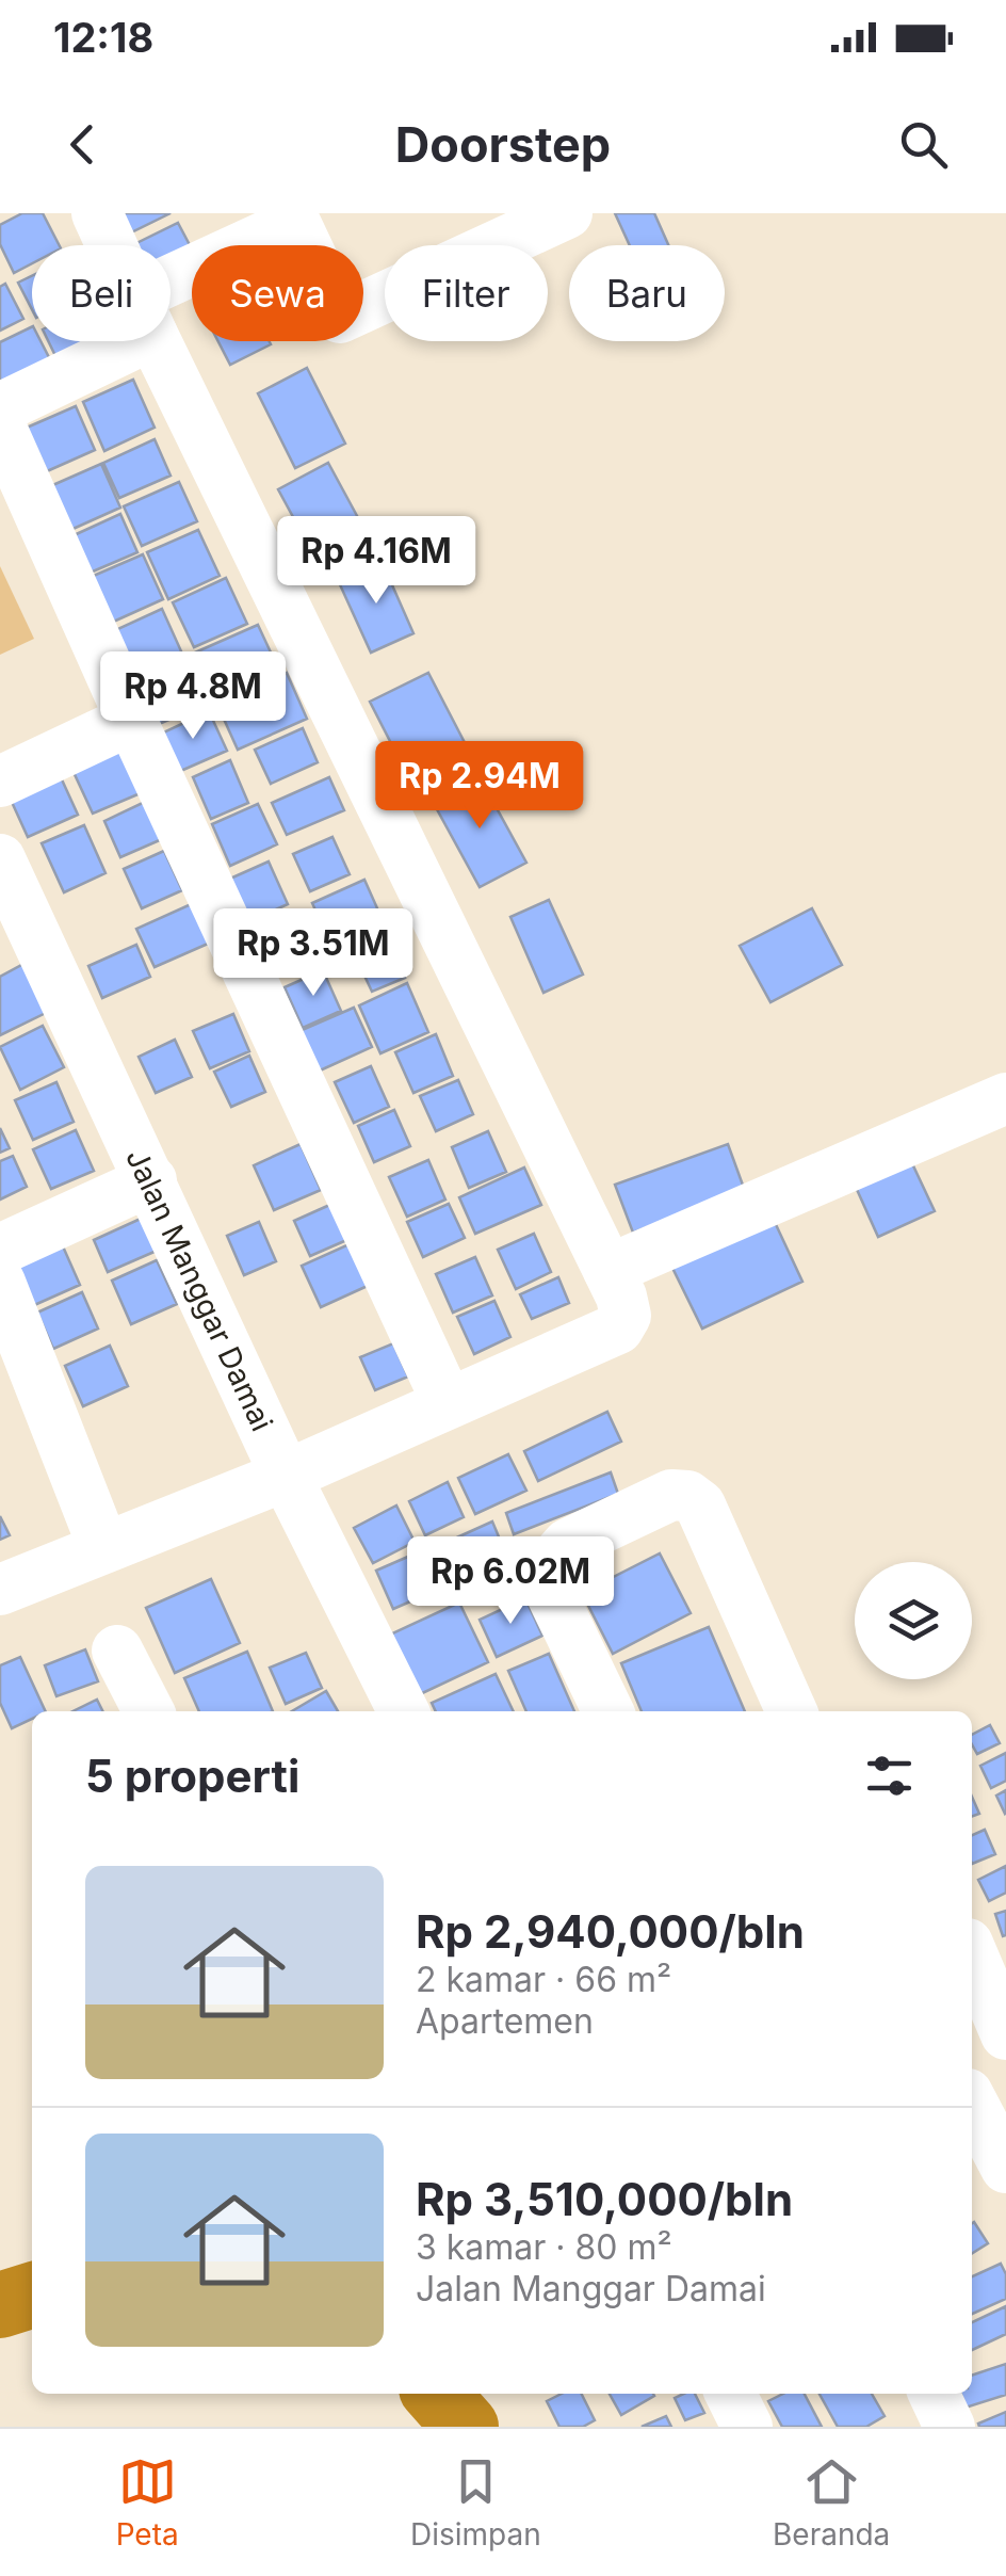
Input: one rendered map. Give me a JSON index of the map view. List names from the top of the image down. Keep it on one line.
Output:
{"streets":{"street":["Jalan Manggar Damai"]},"page":{"status":"12:18","header":"Doorstep","chip":["Beli","Sewa","Filter","Baru"],"price":["Rp 4.16M","Rp 4.8M","Rp 2.94M","Rp 3.51M","Rp 6.02M"],"heading":"5 properti","list":[{"name":"Rp 2,940,000/bln","note":"2 kamar · 66 m² · Apartemen"},{"name":"Rp 3,510,000/bln","note":"3 kamar · 80 m² · Jalan Manggar Damai"}],"tabs":["Peta","Disimpan","Beranda"]}}
